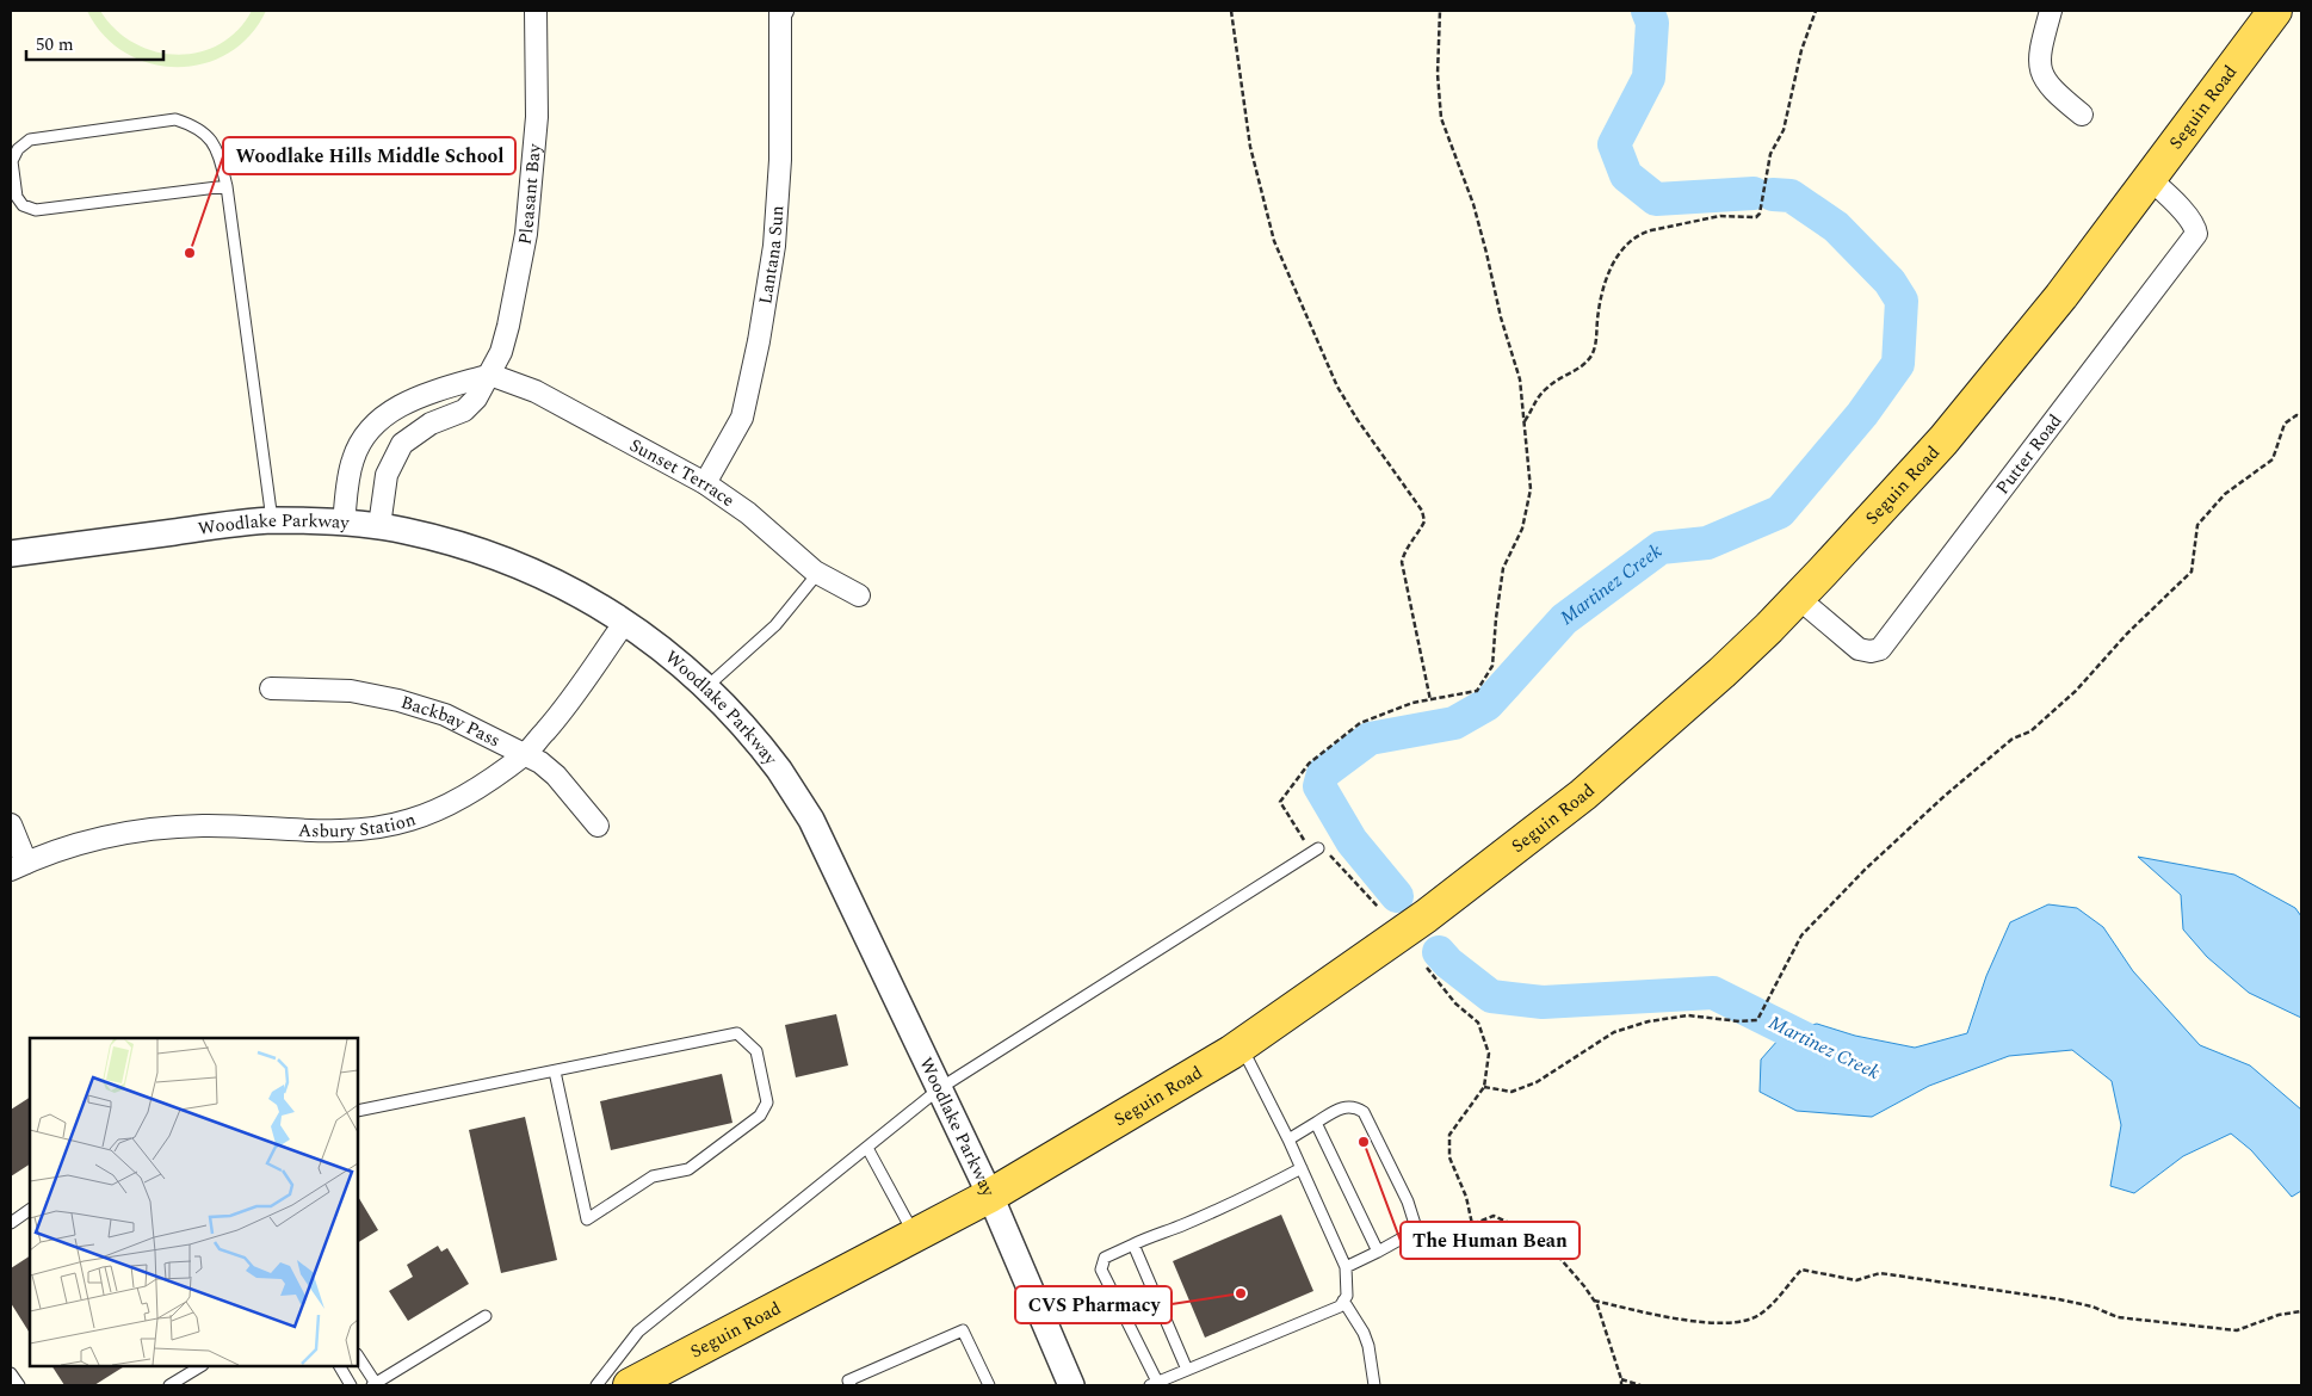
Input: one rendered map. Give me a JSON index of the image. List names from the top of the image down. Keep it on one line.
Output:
{"streets":{"main road":["Seguin Road"],"street":["Pleasant Bay","Lantana Sun","Putter Road","Sunset Terrace","Woodlake Parkway","Backbay Pass","Asbury Station"]},"crossings":[["Seguin Road","Putter Road"],["Seguin Road","Woodlake Parkway"],["Pleasant Bay","Sunset Terrace"],["Pleasant Bay","Woodlake Parkway"],["Lantana Sun","Sunset Terrace"],["Woodlake Parkway","Asbury Station"],["Backbay Pass","Asbury Station"]],"water":["Martinez Creek"],"places":["Woodlake Hills Middle School","The Human Bean","CVS Pharmacy"],"scale_bar":"50 m"}
